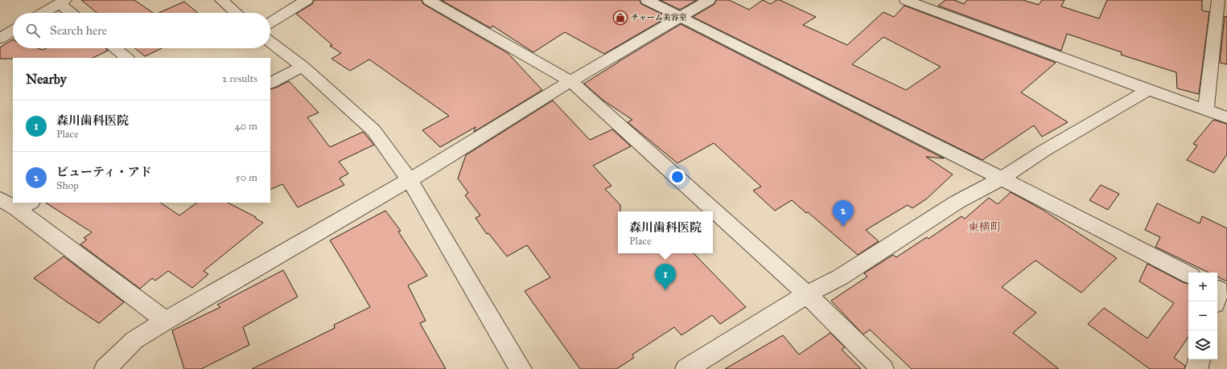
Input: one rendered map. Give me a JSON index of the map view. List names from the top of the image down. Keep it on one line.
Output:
{"districts":["東横町"],"places":{"shop":["チャーム美容室"]},"page":{"search":"Search here","heading":["Nearby","2 results"],"list":[{"mark":"1","name":"森川歯科医院","note":"Place","value":"40 m"},{"mark":"2","name":"ビューティ・アド","note":"Shop","value":"50 m"}],"pins":["2","1"],"popup":["森川歯科医院","Place"],"map_buttons":["+","−"]}}
